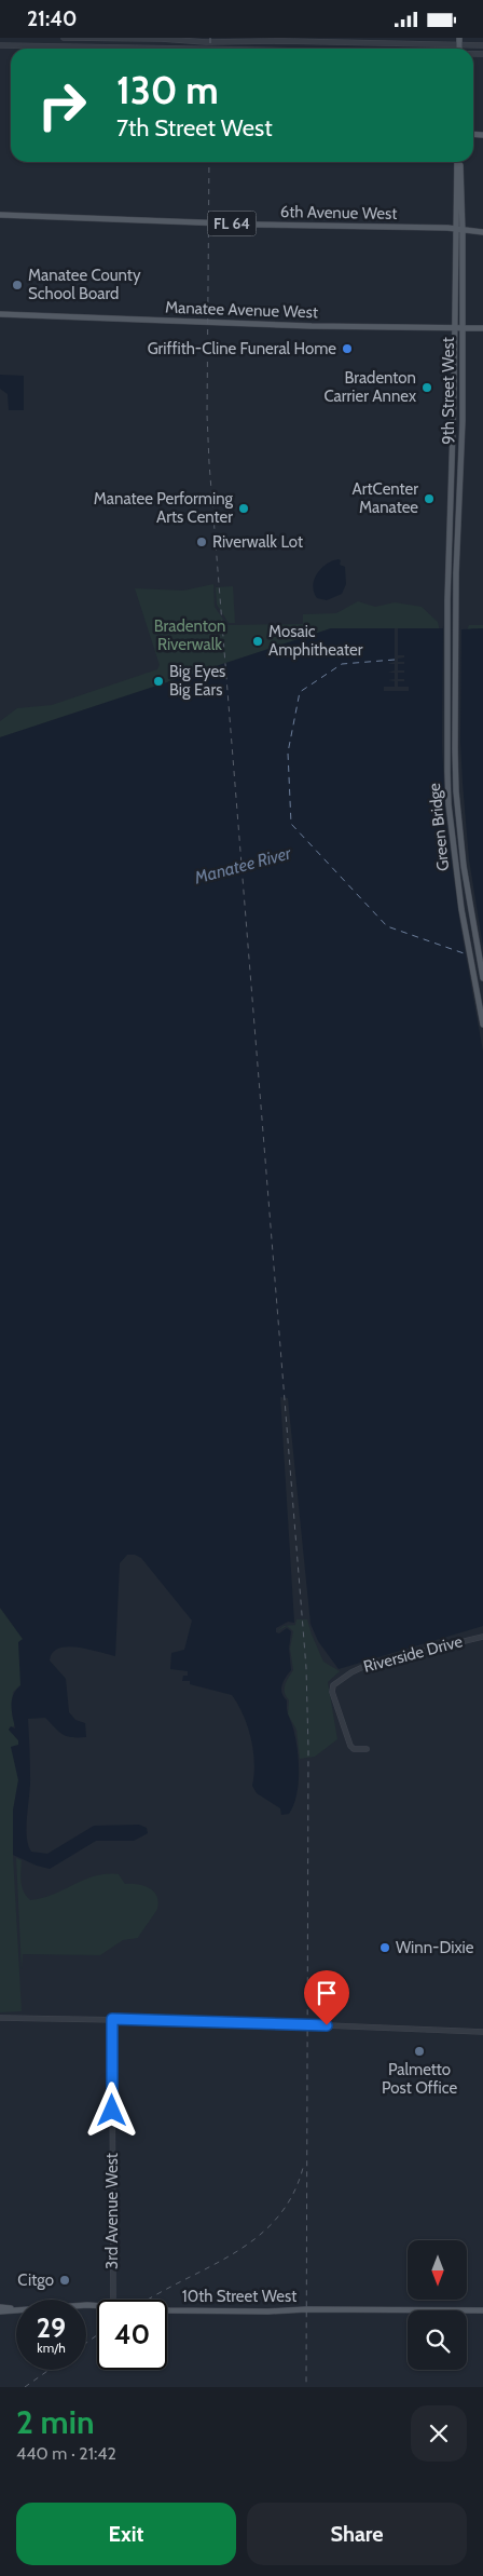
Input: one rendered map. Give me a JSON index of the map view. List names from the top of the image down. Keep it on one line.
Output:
{"streets":{"main road":["6th Avenue West","FL 64","Manatee Avenue West","9th Street West","Green Bridge","10th Street West"],"street":["Riverside Drive","3rd Avenue West"]},"crossings":[["6th Avenue West","9th Street West"],["Manatee Avenue West","9th Street West"],["9th Street West","Green Bridge"]],"water":["Manatee River"],"parks":["Bradenton Riverwalk"],"places":["Manatee County School Board","Griffith-Cline Funeral Home","Bradenton Carrier Annex","ArtCenter Manatee","Manatee Performing Arts Center","Riverwalk Lot","Mosaic Amphitheater","Big Eyes Big Ears","Winn-Dixie","Palmetto Post Office","Citgo"],"north":"bottom","page":{"status":"21:40","turn":["130 m","7th Street West"],"speed":"29 km/h","limit":"40","heading":["2 min","440 m · 21:42"],"buttons":["Exit","Share"]}}
